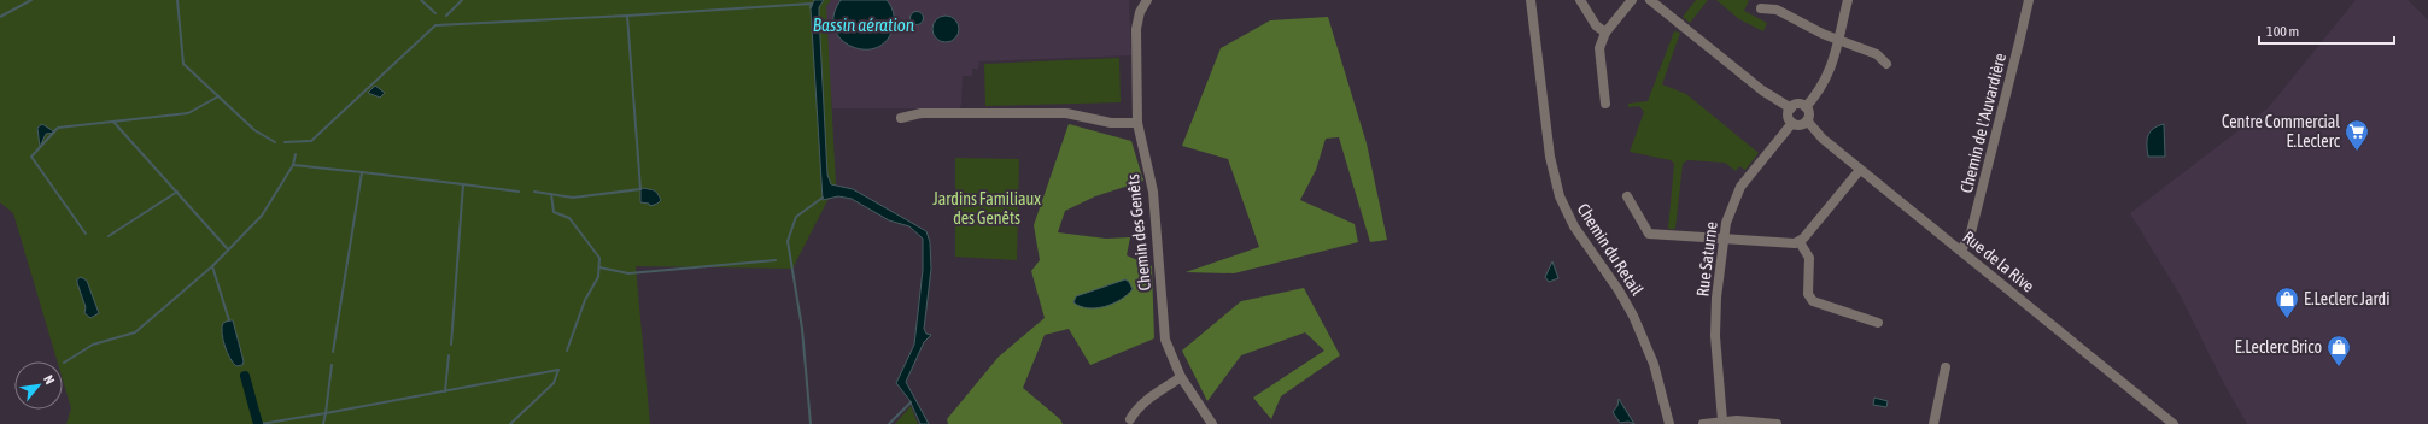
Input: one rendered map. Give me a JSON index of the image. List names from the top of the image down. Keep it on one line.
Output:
{"streets":{"street":["Chemin de l'Auvardière","Chemin des Genêts","Chemin du Retail","Rue Saturne","Rue de la Rive"]},"crossings":[["Chemin de l'Auvardière","Rue de la Rive"],["Rue Saturne","Rue de la Rive"]],"water":["Bassin aération"],"parks":["Jardins Familiaux des Genêts"],"places":{"supermarket":["Centre Commercial E.Leclerc"],"shop":["E.Leclerc Jardi","E.Leclerc Brico"]},"scale_bar":"100 m","north":"top right"}
